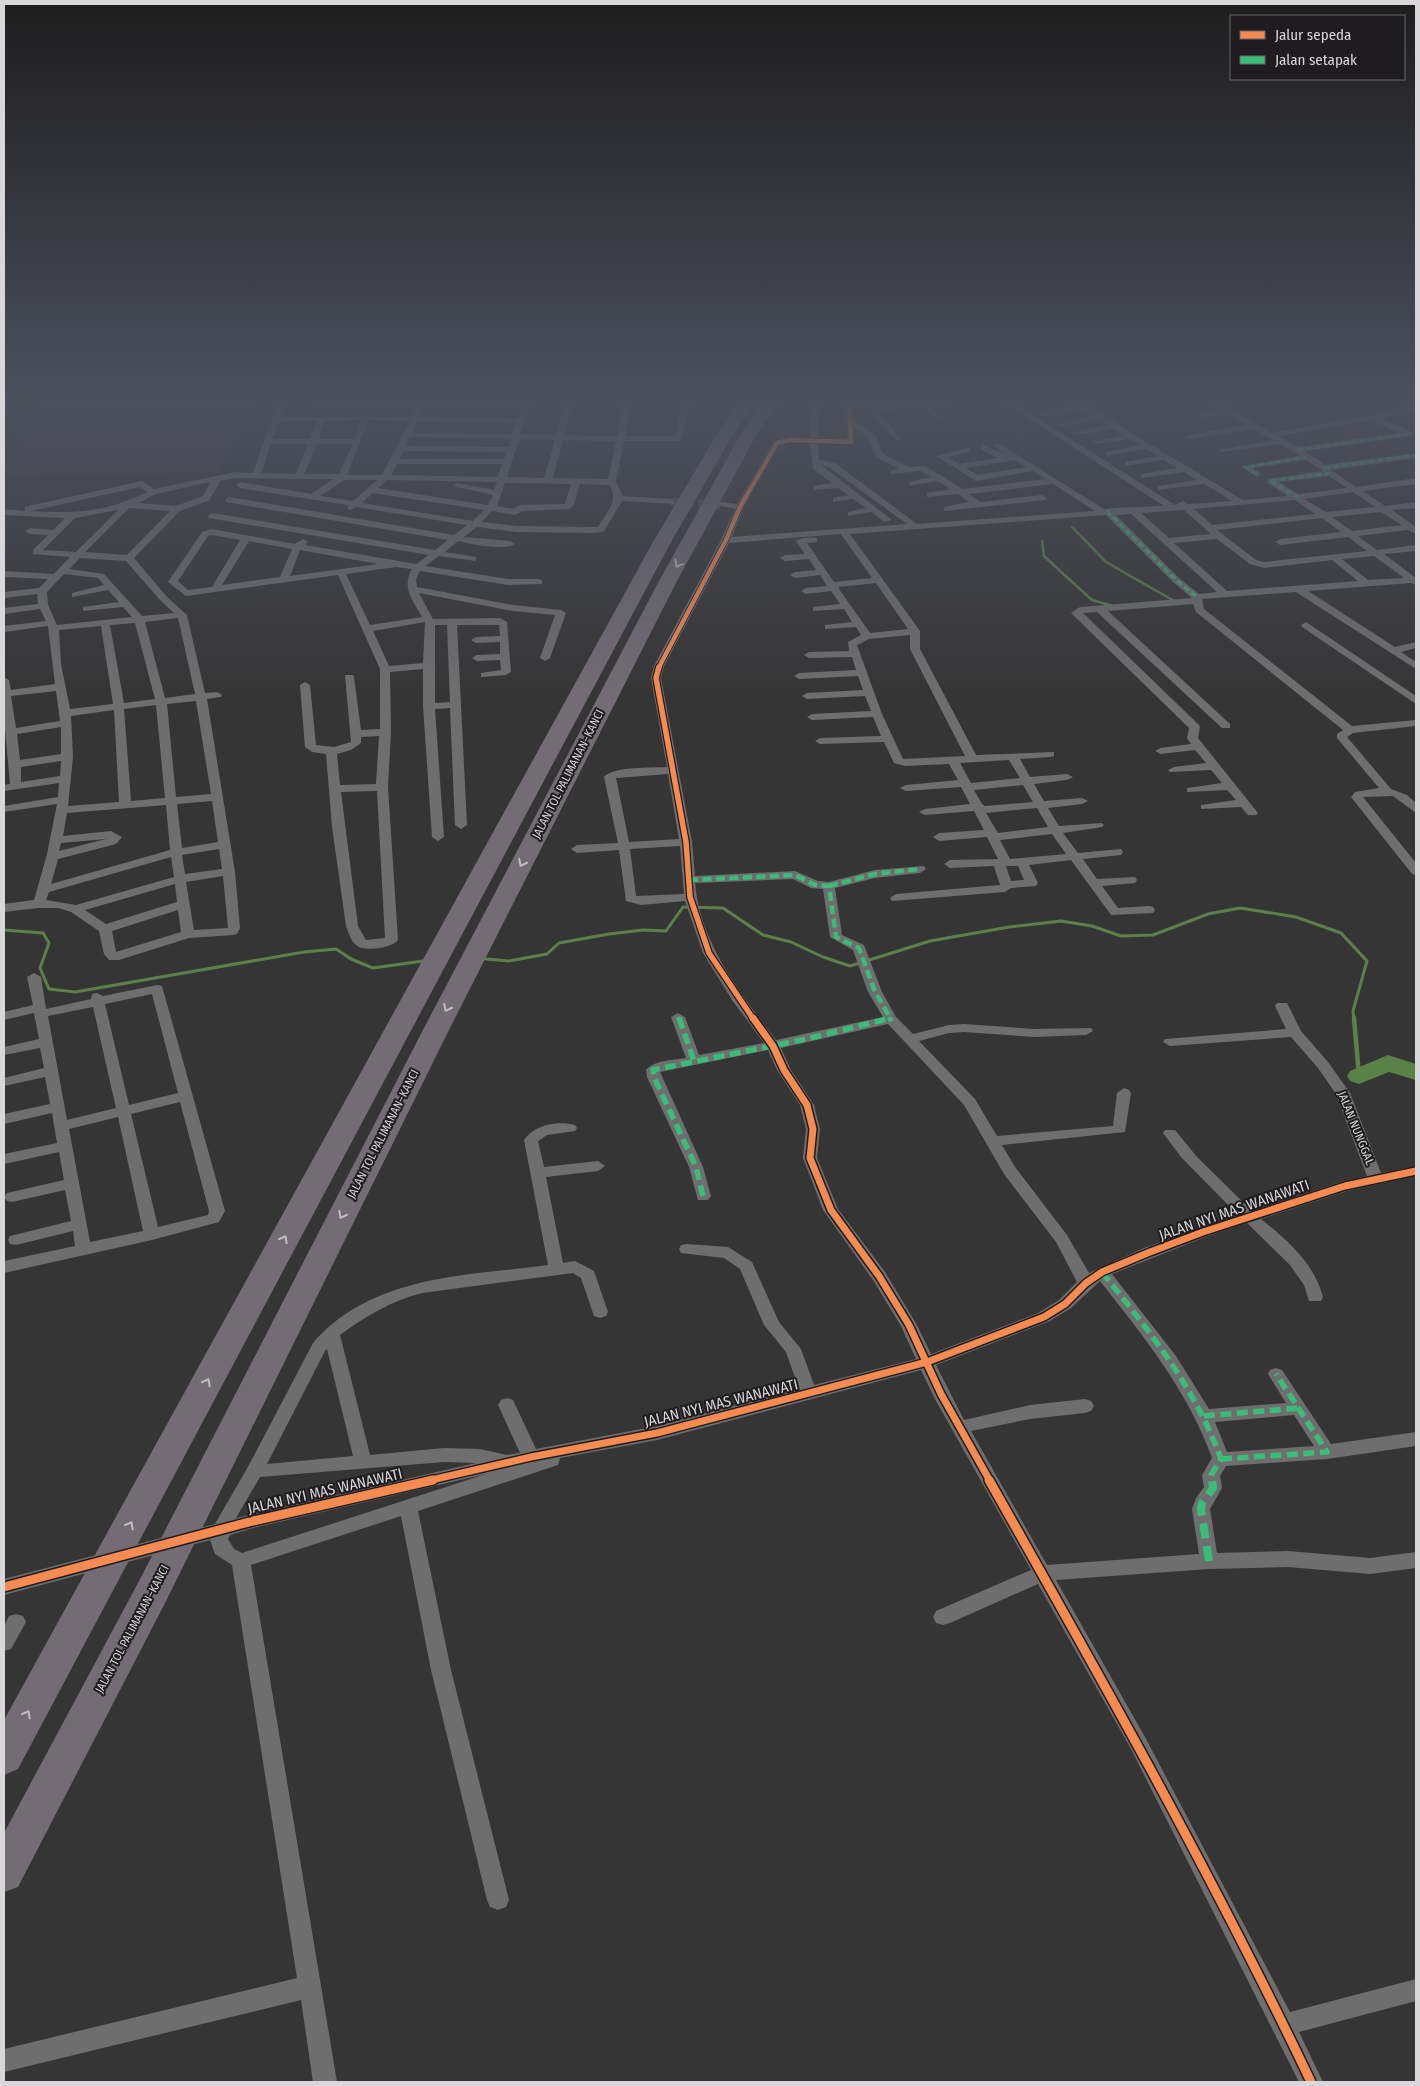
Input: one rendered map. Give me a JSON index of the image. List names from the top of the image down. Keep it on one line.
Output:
{"streets":{"highway":["JALAN TOL PALIMANAN–KANCI"],"street":["JALAN NUNGGAL","JALAN NYI MAS WANAWATI"]},"crossings":[["JALAN NUNGGAL","JALAN NYI MAS WANAWATI"]],"legend":["Jalur sepeda","Jalan setapak"]}
